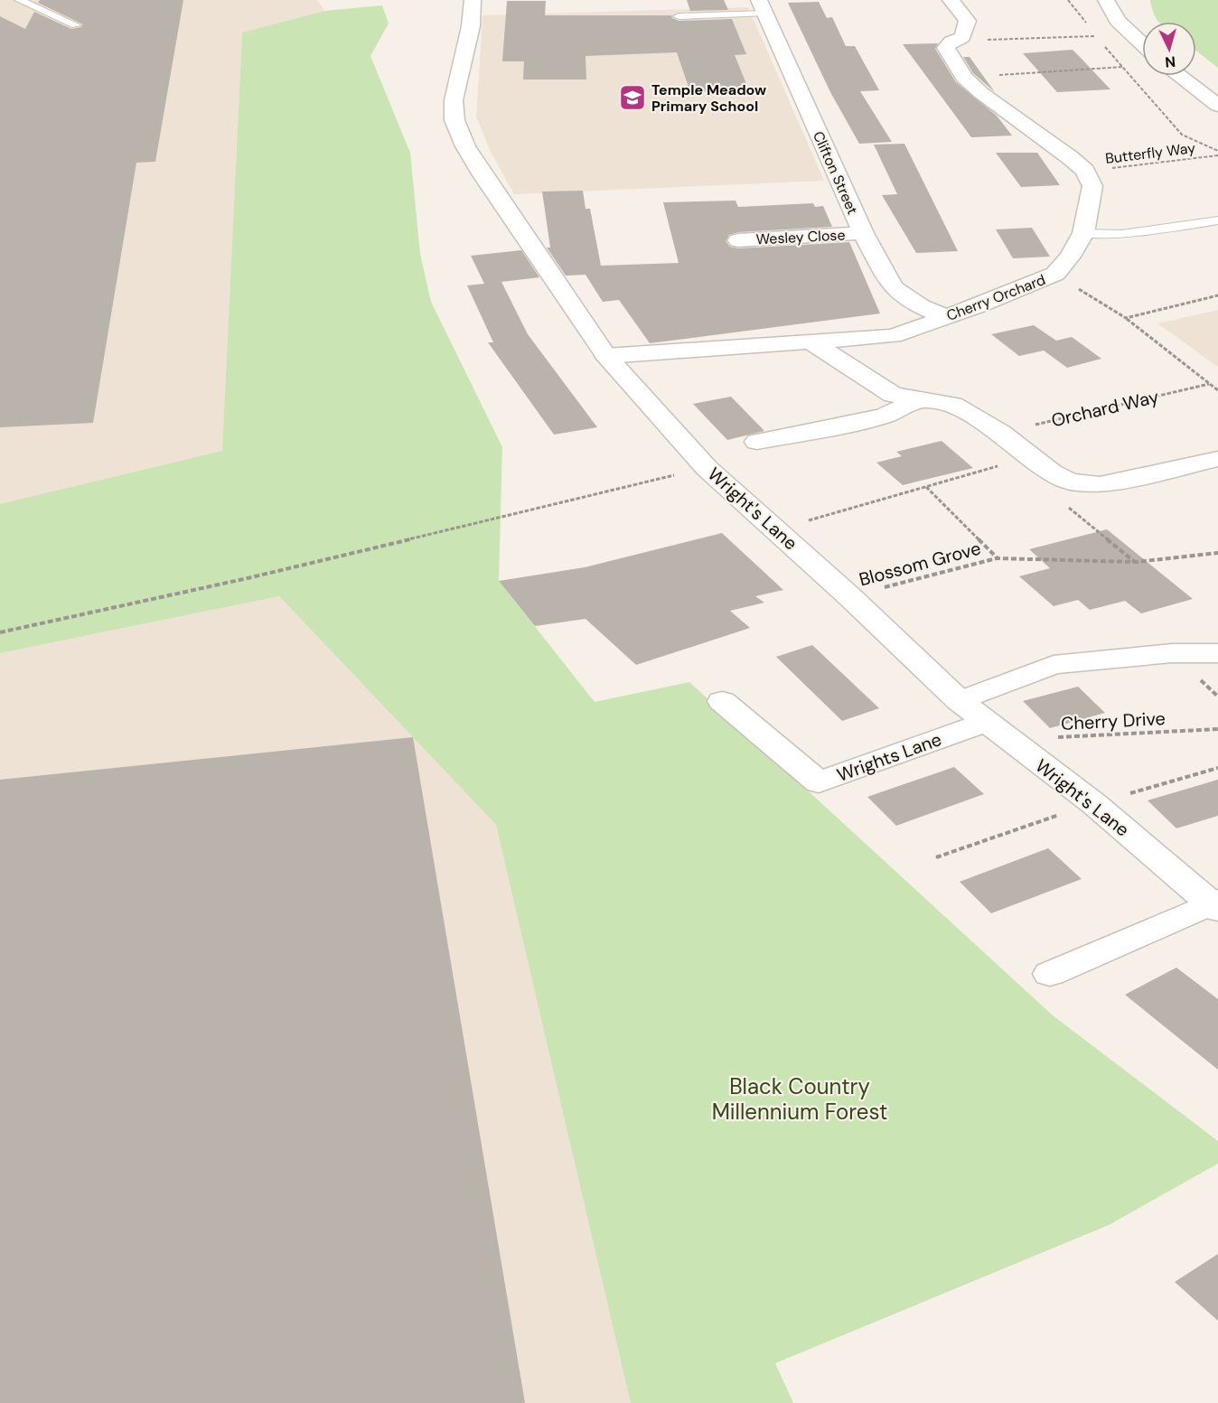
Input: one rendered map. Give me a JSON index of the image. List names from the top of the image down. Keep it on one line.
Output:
{"streets":{"street":["Clifton Street","Wesley Close","Cherry Orchard","Wright's Lane","Wrights Lane"],"path":["Butterfly Way","Orchard Way","Blossom Grove","Cherry Drive"]},"crossings":[["Butterfly Way","Cherry Orchard"],["Clifton Street","Wesley Close"],["Clifton Street","Cherry Orchard"],["Cherry Orchard","Wright's Lane"],["Wright's Lane","Blossom Grove"],["Wright's Lane","Cherry Drive"],["Wright's Lane","Wrights Lane"],["Cherry Drive","Wrights Lane"]],"parks":["Black Country Millennium Forest"],"places":{"school or university":["Temple Meadow Primary School"]},"north":"bottom"}
